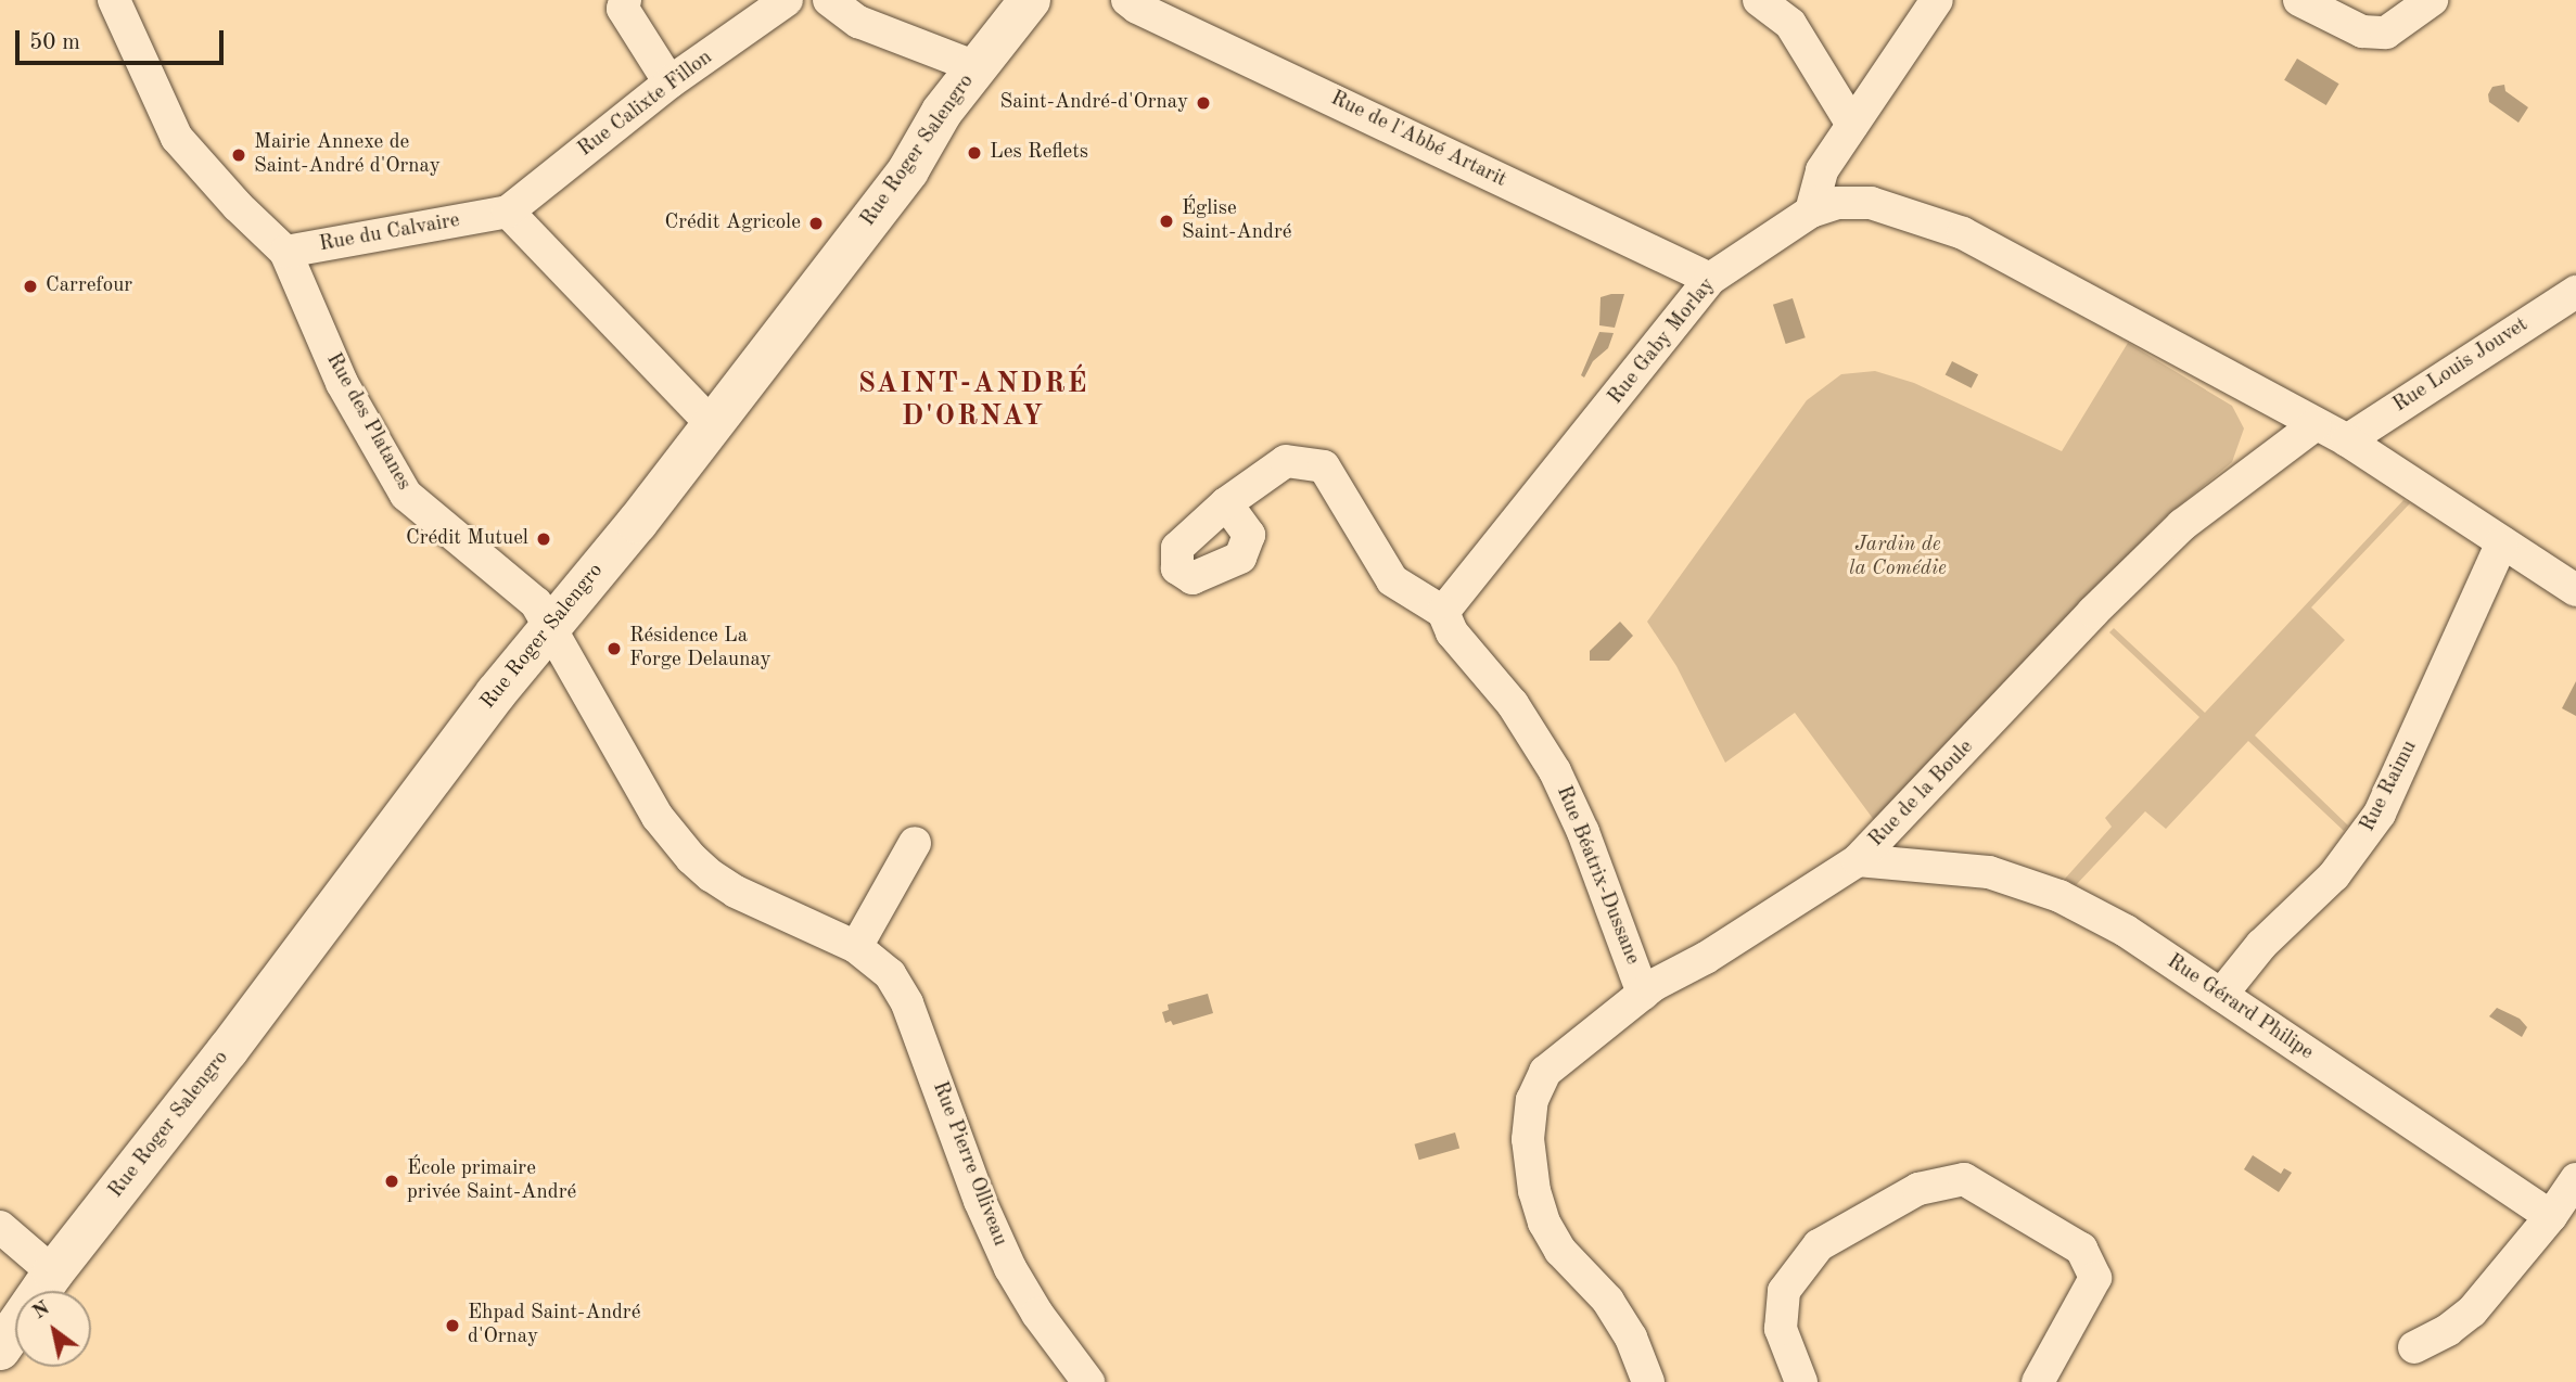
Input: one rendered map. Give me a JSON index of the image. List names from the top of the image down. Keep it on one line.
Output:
{"streets":{"main road":["Rue Roger Salengro"],"street":["Rue Calixte Fillon","Rue de l'Abbé Artarit","Rue du Calvaire","Rue Gaby Morlay","Rue Louis Jouvet","Rue des Platanes","Rue Raimu","Rue de la Boule","Rue Béatrix-Dussane","Rue Gérard Philipe","Rue Pierre Olliveau"]},"crossings":[["Rue Calixte Fillon","Rue du Calvaire"],["Rue de l'Abbé Artarit","Rue Gaby Morlay"],["Rue Roger Salengro","Rue des Platanes"],["Rue Roger Salengro","Rue Pierre Olliveau"],["Rue du Calvaire","Rue des Platanes"],["Rue Gaby Morlay","Rue de la Boule"],["Rue Gaby Morlay","Rue Béatrix-Dussane"],["Rue des Platanes","Rue Pierre Olliveau"],["Rue Raimu","Rue Gérard Philipe"],["Rue de la Boule","Rue Béatrix-Dussane"],["Rue de la Boule","Rue Gérard Philipe"]],"districts":["SAINT-ANDRÉ D'ORNAY"],"parks":["Jardin de la Comédie"],"places":["Saint-André-d'Ornay","Les Reflets","Mairie Annexe de Saint-André d'Ornay","Église Saint-André","Crédit Agricole","Carrefour","Crédit Mutuel","Résidence La Forge Delaunay","École primaire privée Saint-André","Ehpad Saint-André d'Ornay"],"scale_bar":"50 m","north":"top left"}
